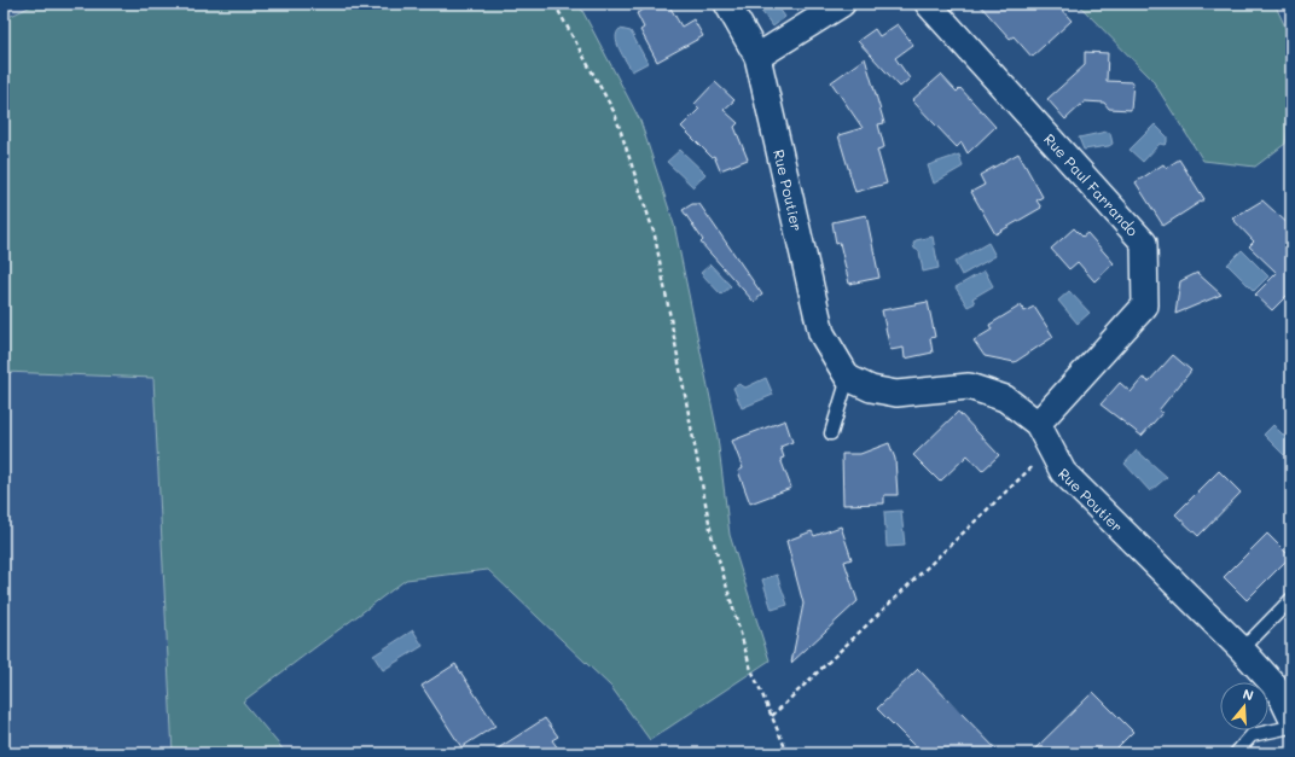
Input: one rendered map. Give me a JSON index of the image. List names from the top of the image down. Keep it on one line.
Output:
{"streets":{"street":["Rue Paul Farrando","Rue Poutier"]},"crossings":[["Rue Paul Farrando","Rue Poutier"]],"north":"top"}
